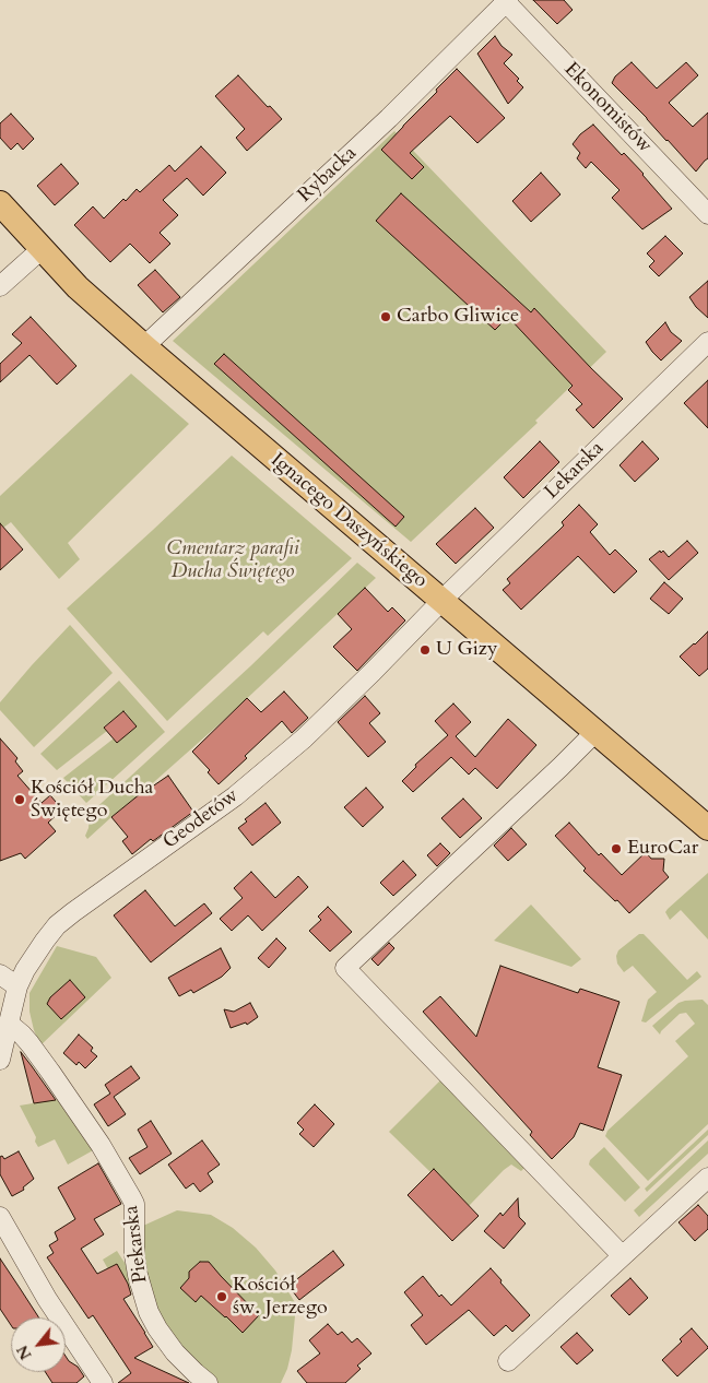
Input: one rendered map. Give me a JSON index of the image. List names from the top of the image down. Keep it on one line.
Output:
{"streets":{"main road":["Ignacego Daszyńskiego"],"street":["Ekonomistów","Rybacka","Lekarska","Geodetów","Piekarska"]},"crossings":[["Ekonomistów","Rybacka"],["Rybacka","Ignacego Daszyńskiego"],["Lekarska","Ignacego Daszyńskiego"],["Lekarska","Geodetów"],["Ignacego Daszyńskiego","Geodetów"],["Geodetów","Piekarska"]],"parks":["Cmentarz parafii Ducha Świętego"],"places":["Carbo Gliwice","U Gizy","Kościół Ducha Świętego","EuroCar","Kościół św. Jerzego"],"north":"bottom left"}
